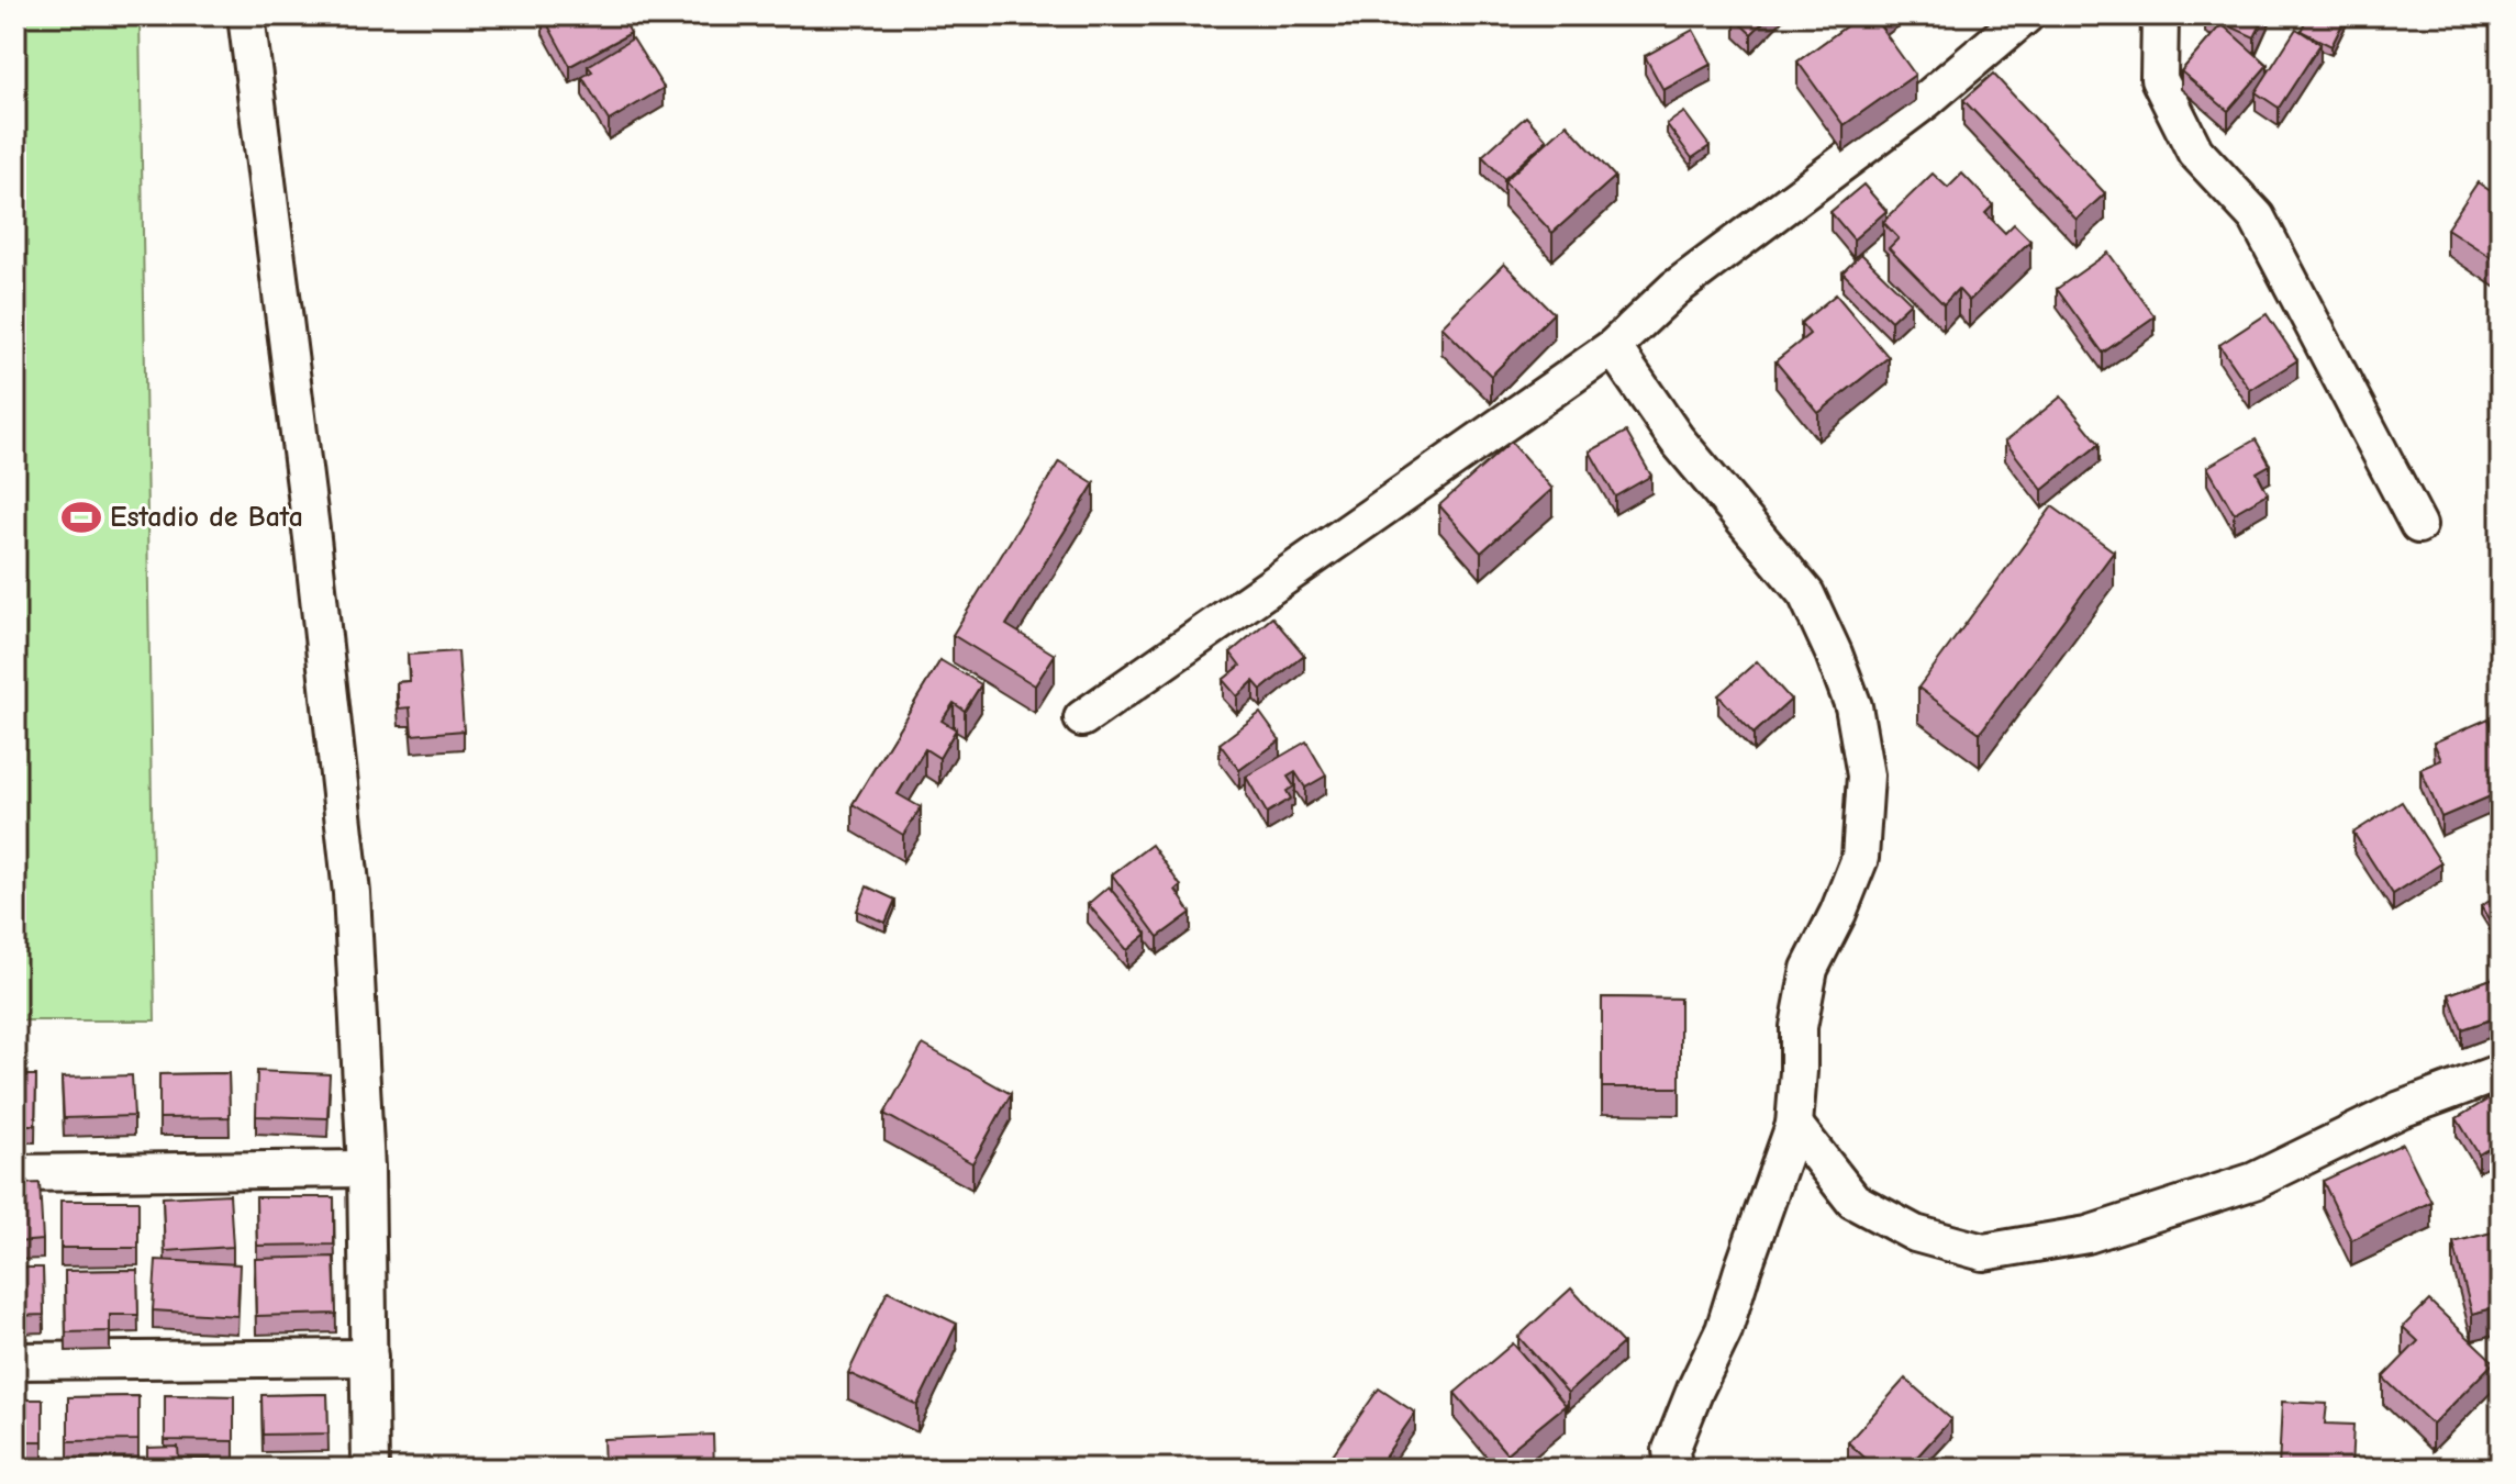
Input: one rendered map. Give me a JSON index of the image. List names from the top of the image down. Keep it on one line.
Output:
{"places":{"sports":["Estadio de Bata"]}}
